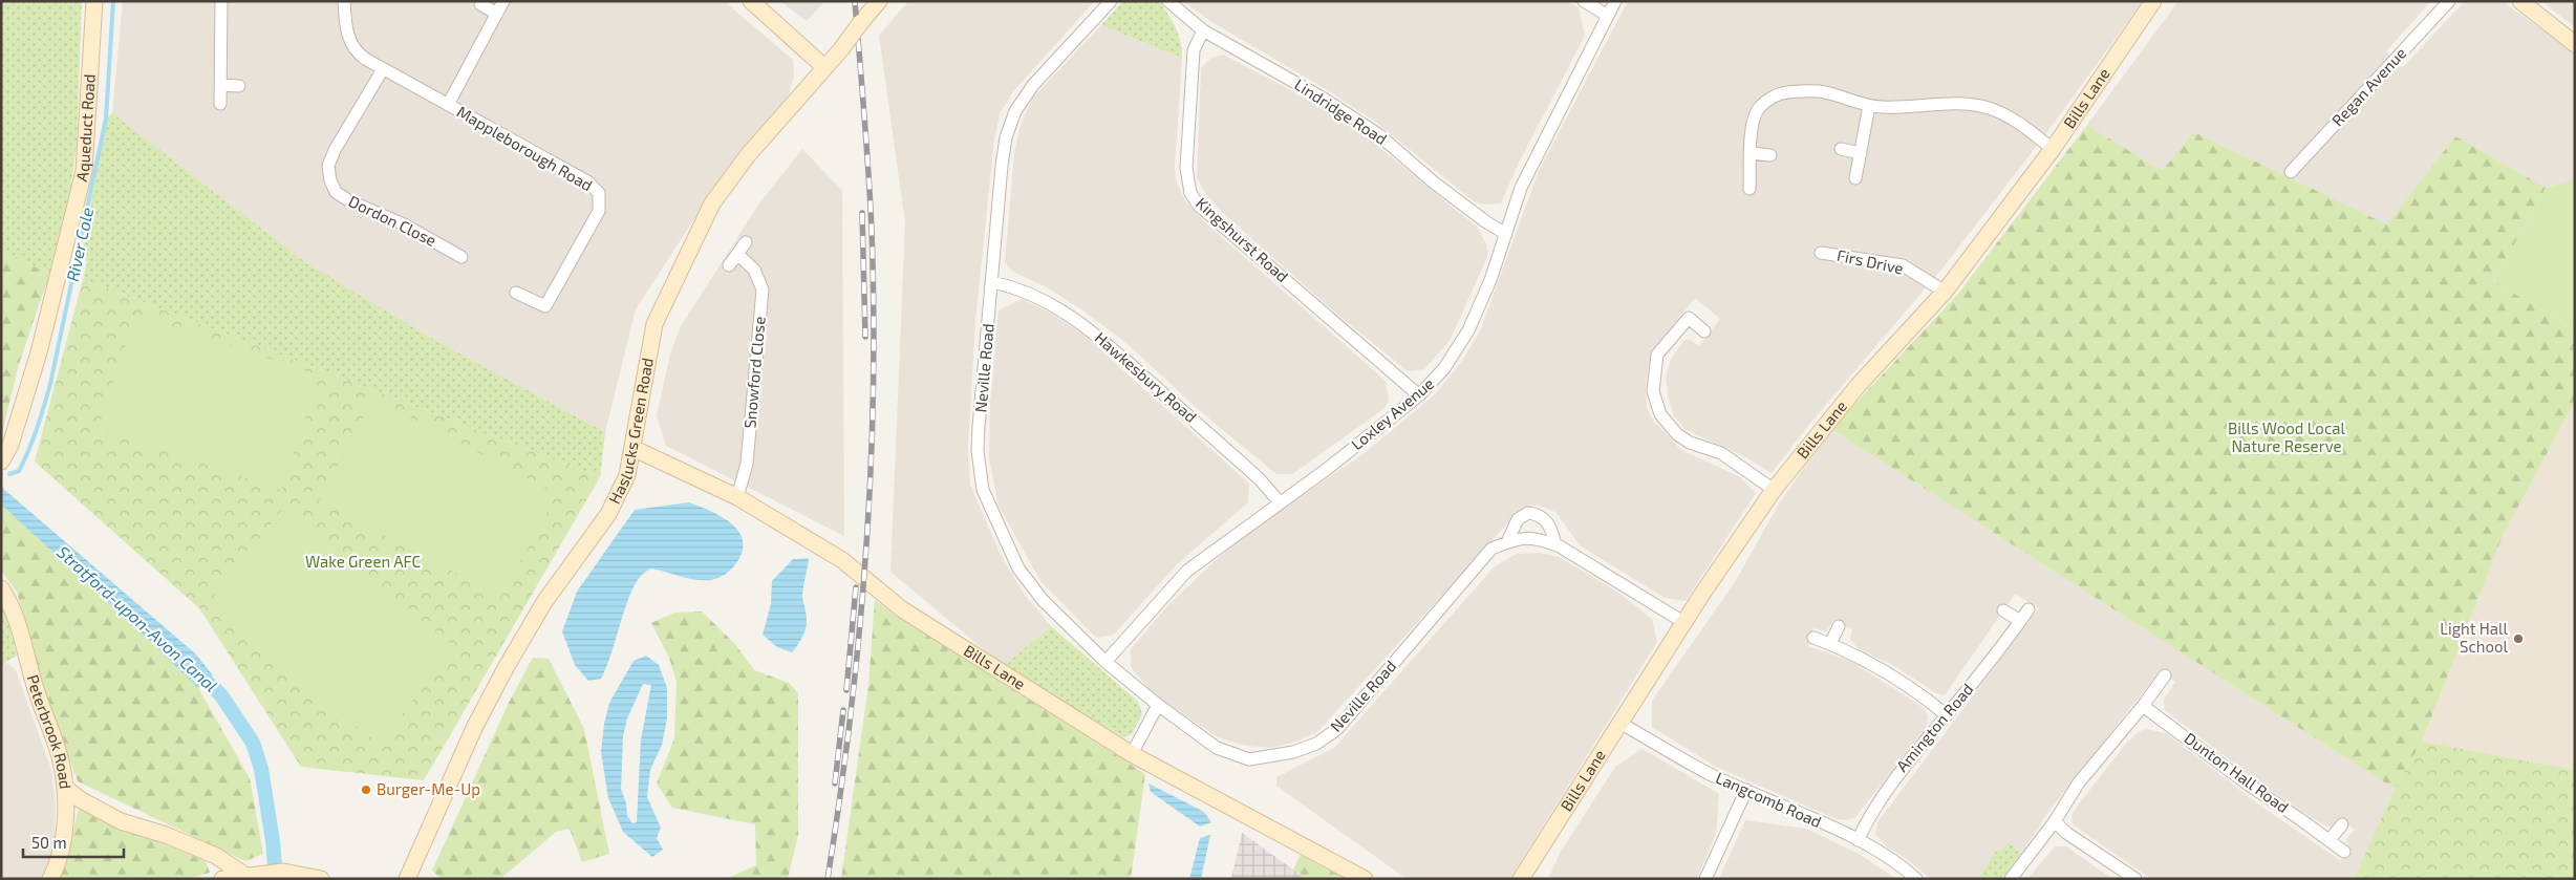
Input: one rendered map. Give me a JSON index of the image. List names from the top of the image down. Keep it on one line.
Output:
{"streets":{"street":["Regan Avenue","Bills Lane","Lindridge Road","Aqueduct Road","Mappleborough Road","Dordon Close","Kingshurst Road","Firs Drive","Neville Road","Snowford Close","Hawkesbury Road","Loxley Avenue","Haslucks Green Road","Amington Road","Peterbrook Road","Dunton Hall Road","Langcomb Road"]},"crossings":[["Bills Lane","Firs Drive"],["Bills Lane","Neville Road"],["Bills Lane","Snowford Close"],["Bills Lane","Haslucks Green Road"],["Bills Lane","Langcomb Road"],["Lindridge Road","Kingshurst Road"],["Lindridge Road","Loxley Avenue"],["Mappleborough Road","Dordon Close"],["Kingshurst Road","Loxley Avenue"],["Neville Road","Hawkesbury Road"],["Neville Road","Loxley Avenue"],["Hawkesbury Road","Loxley Avenue"],["Amington Road","Langcomb Road"]],"water":["River Cole","Stratford-upon-Avon Canal"],"parks":["Bills Wood Local Nature Reserve","Wake Green AFC"],"places":["Light Hall School","Burger-Me-Up"],"scale_bar":"50 m"}
